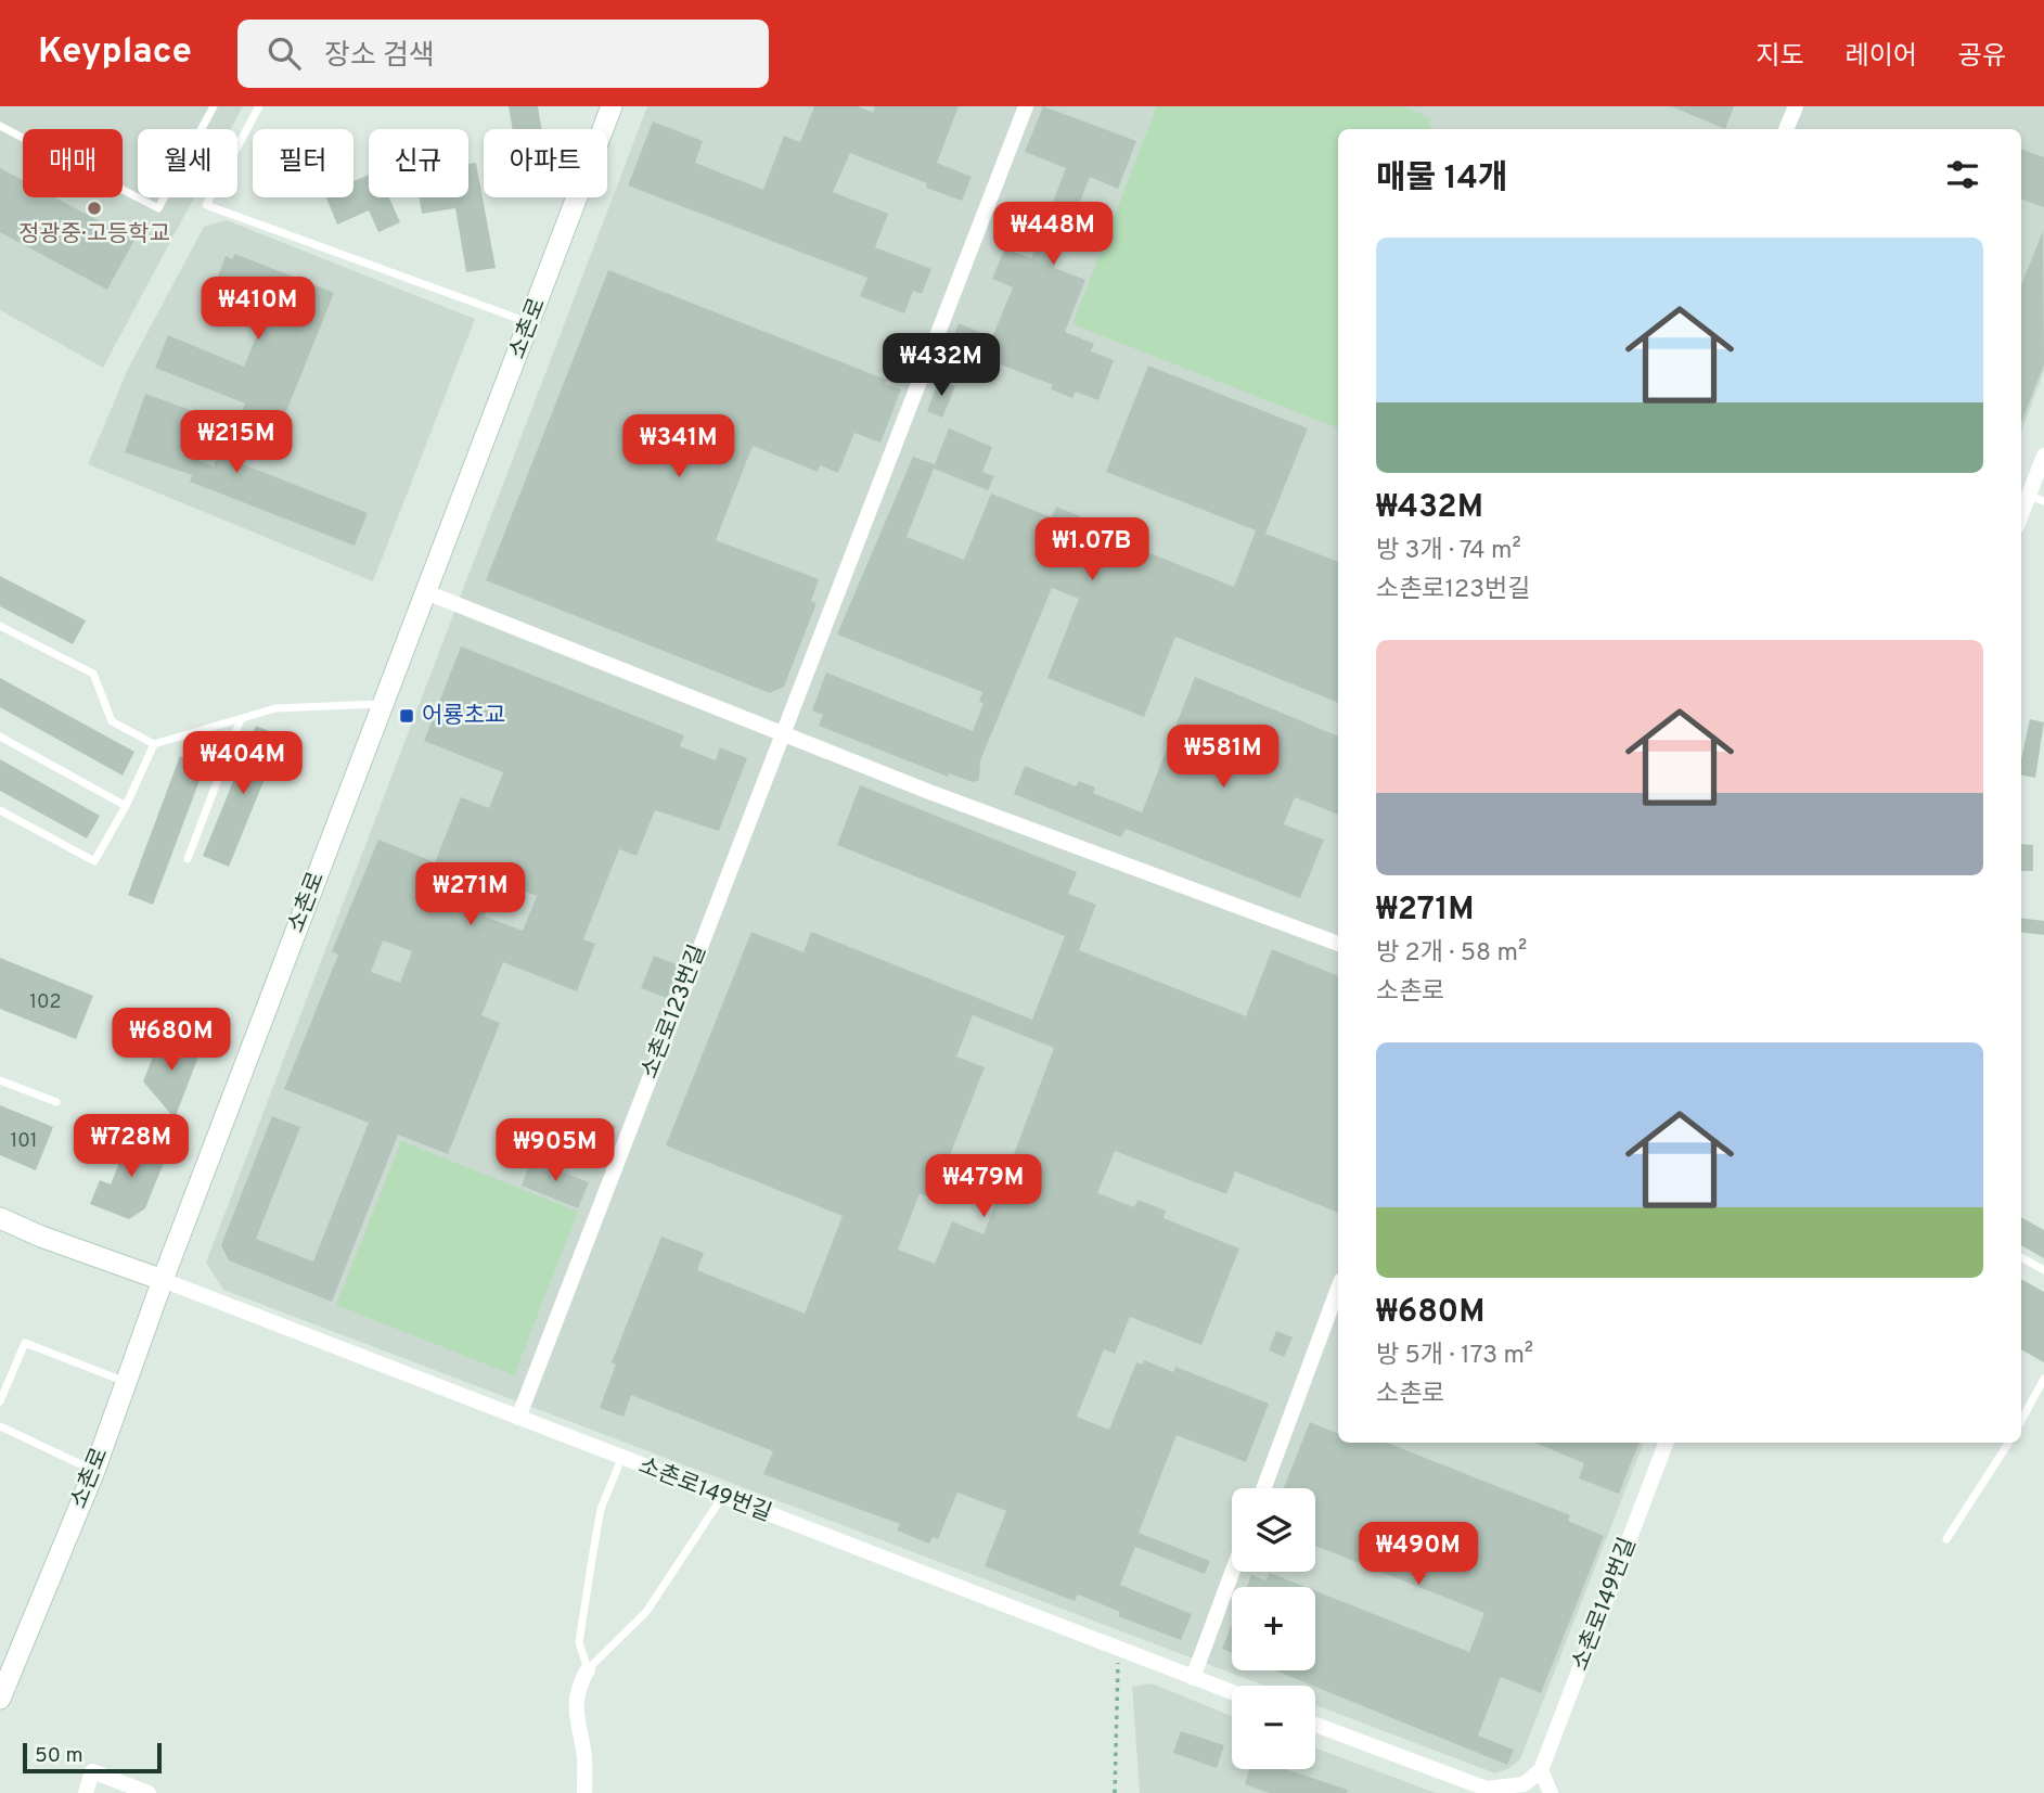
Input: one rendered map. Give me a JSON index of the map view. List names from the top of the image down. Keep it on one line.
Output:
{"streets":{"street":["소촌로","소촌로123번길","소촌로149번길"]},"crossings":[["소촌로","소촌로149번길"],["소촌로123번길","소촌로149번길"]],"places":{"other":["정광중·고등학교"],"transit":["어룡초교"]},"house_numbers":["102","101"],"scale_bar":"50 m","page":{"header":"Keyplace","search":"장소 검색","nav":["지도","레이어","공유"],"chip":["매매","월세","필터","신규","아파트"],"heading":"매물 14개","price":["₩448M","₩410M","₩432M","₩215M","₩341M","₩1.07B","₩581M","₩404M","₩271M","₩680M","₩728M","₩905M","₩479M","₩490M"],"list":[{"name":"₩432M","note":"방 3개 · 74 m² · 소촌로123번길"},{"name":"₩271M","note":"방 2개 · 58 m² · 소촌로"},{"name":"₩680M","note":"방 5개 · 173 m² · 소촌로"}],"map_buttons":["+","−"],"scale":"50 m"}}
